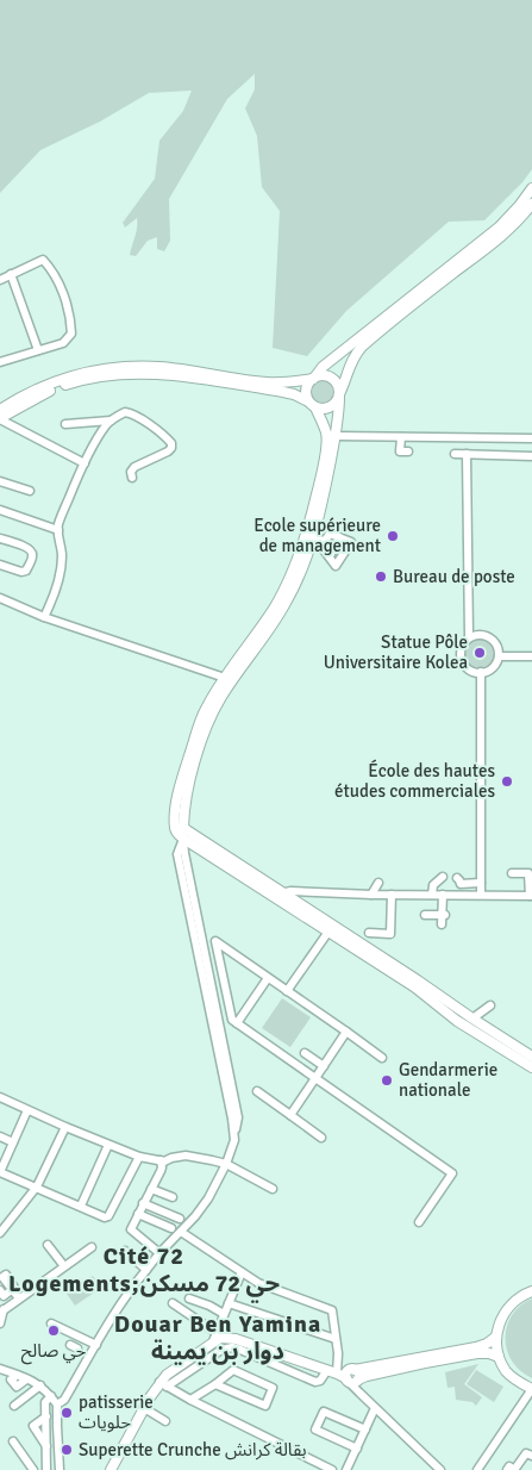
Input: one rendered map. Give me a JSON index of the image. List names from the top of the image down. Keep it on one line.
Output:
{"districts":["Cité 72 Logements;حي 72 مسكن","Douar Ben Yamina دوار بن يمينة"],"places":["Ecole supérieure de management","Bureau de poste","Statue Pôle Universitaire Kolea","École des hautes études commerciales","Gendarmerie nationale","حي صالح","patisserie حلويات","Superette Crunche بقالة كرانش"]}
